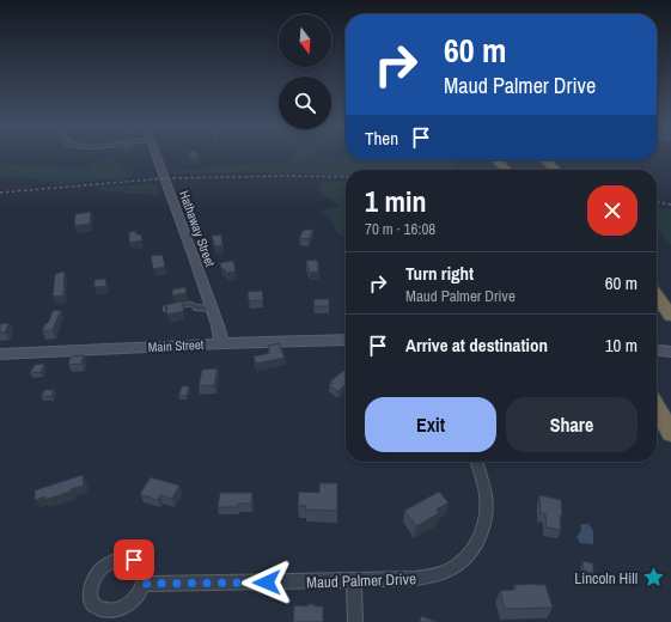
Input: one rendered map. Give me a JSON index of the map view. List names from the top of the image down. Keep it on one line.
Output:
{"streets":{"street":["Hathaway Street","Main Street","Maud Palmer Drive"]},"crossings":[["Hathaway Street","Main Street"]],"places":{"place":["Lincoln Hill"]},"north":"bottom","page":{"turn":["60 m","Maud Palmer Drive"],"then":"Then","heading":["1 min","70 m · 16:08"],"list":[{"name":"Turn right","note":"Maud Palmer Drive","value":"60 m"},{"name":"Arrive at destination","value":"10 m"}],"buttons":["Exit","Share"]}}
